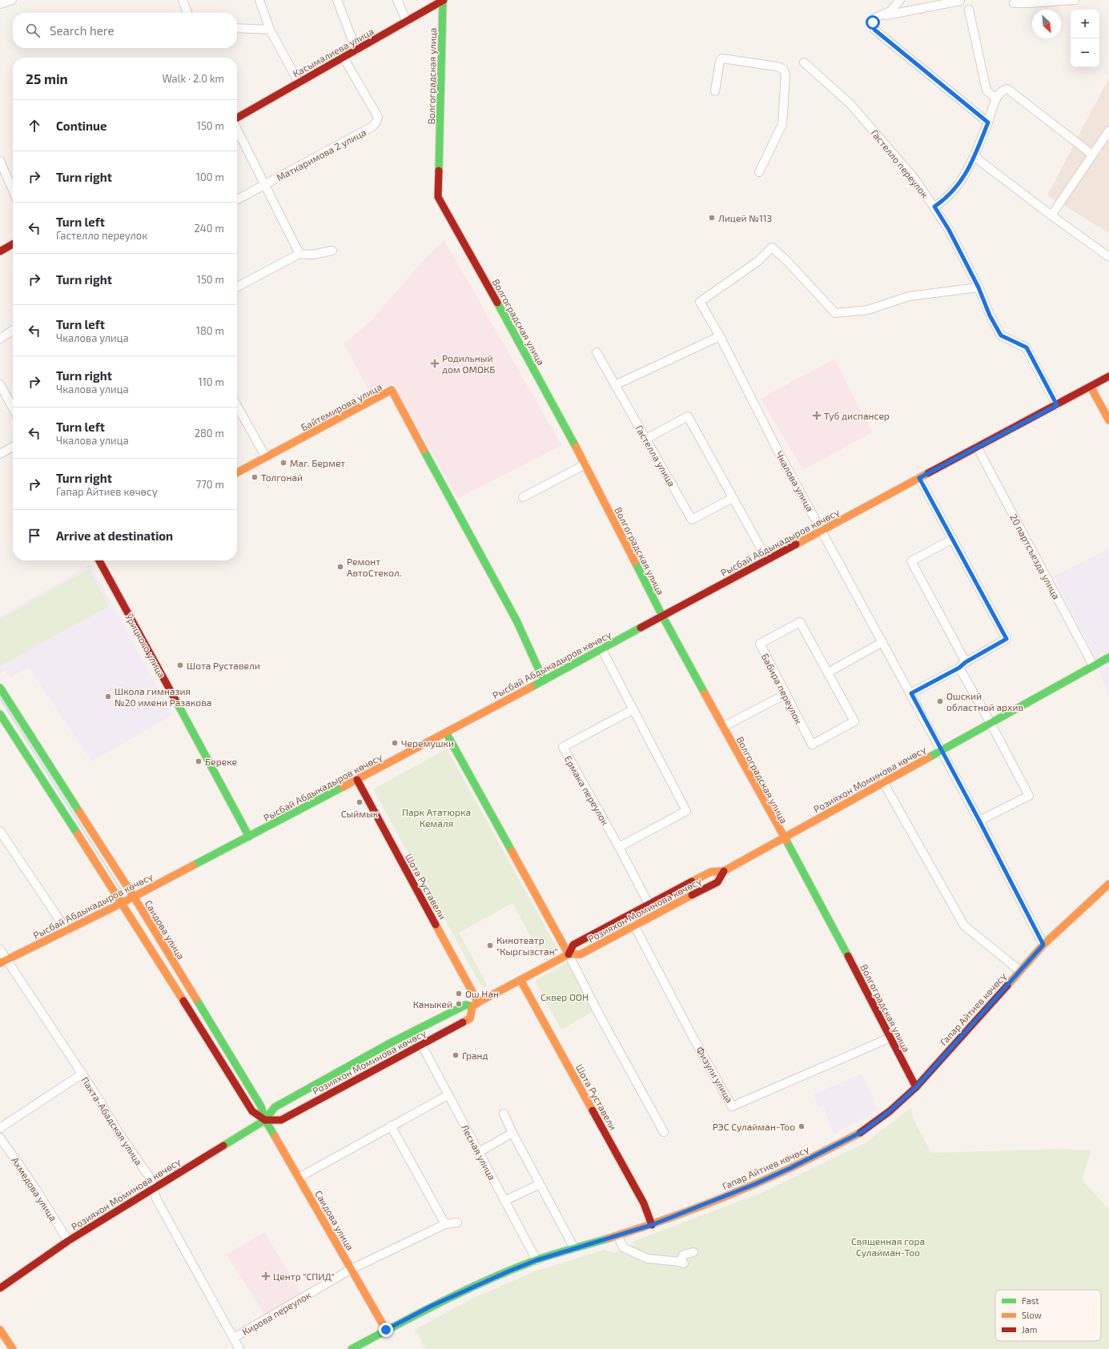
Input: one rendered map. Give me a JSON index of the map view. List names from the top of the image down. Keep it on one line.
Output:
{"streets":{"street":["Касымалиева улица","Волгоградская улица","Маткаримова 2 улица","Гастелло переулок","Байтемирова улица","Гастелла улица","Чкалова улица","Рысбай Абдыкадыров көчөсү","20 партсъезда улица","Урицкого улица","Бабира переулок","Розияхон Моминова көчөсү","Ермака переулок","Шота Руставели","Саидова улица","Гапар Айтиев көчөсү","Физули улица","Пахта-Абадская улица","Лесная улица","Ахмедова улица","Кирова переулок"]},"crossings":[["Касымалиева улица","Волгоградская улица"],["Касымалиева улица","Маткаримова 2 улица"],["Волгоградская улица","Рысбай Абдыкадыров көчөсү"],["Волгоградская улица","Розияхон Моминова көчөсү"],["Волгоградская улица","Гапар Айтиев көчөсү"],["Волгоградская улица","Физули улица"],["Гастелло переулок","Чкалова улица"],["Гастелло переулок","Рысбай Абдыкадыров көчөсү"],["Байтемирова улица","Рысбай Абдыкадыров көчөсү"],["Чкалова улица","Рысбай Абдыкадыров көчөсү"],["Чкалова улица","Розияхон Моминова көчөсү"],["Чкалова улица","Гапар Айтиев көчөсү"],["Рысбай Абдыкадыров көчөсү","20 партсъезда улица"],["Рысбай Абдыкадыров көчөсү","Урицкого улица"],["Рысбай Абдыкадыров көчөсү","Шота Руставели"],["Рысбай Абдыкадыров көчөсү","Саидова улица"],["Рысбай Абдыкадыров көчөсү","Пахта-Абадская улица"],["20 партсъезда улица","Розияхон Моминова көчөсү"],["Розияхон Моминова көчөсү","Ермака переулок"],["Розияхон Моминова көчөсү","Шота Руставели"],["Розияхон Моминова көчөсү","Саидова улица"],["Розияхон Моминова көчөсү","Физули улица"],["Розияхон Моминова көчөсү","Пахта-Абадская улица"],["Розияхон Моминова көчөсү","Лесная улица"],["Розияхон Моминова көчөсү","Ахмедова улица"],["Шота Руставели","Гапар Айтиев көчөсү"],["Саидова улица","Гапар Айтиев көчөсү"],["Саидова улица","Кирова переулок"],["Гапар Айтиев көчөсү","Лесная улица"],["Пахта-Абадская улица","Кирова переулок"]],"parks":["Парк Ататюрка Кемаля","Сквер ООН","Священная гора Сулайман-Тоо"],"places":{"other":["Лицей №113","Маг. Бермет","Толгонай","Ремонт АвтоСтекол.","Шота Руставели","Школа гимназия №20 имени Разакова","Ошский областной архив","Черемушки","Береке","Сыймык","Кинотеатр \"Кыргызстан\"","Ош Нан","Каныкей","Гранд","РЭС Сулайман-Тоо"],"health":["Родильный дом ОМОКБ","Туб диспансер","Центр \"СПИД\""]},"legend":["Fast","Slow","Jam"],"north":"bottom right","page":{"map_buttons":["+","−"],"search":"Search here","heading":["25 min","Walk · 2.0 km"],"list":[["Continue","150 m"],["Turn right","100 m"],["Turn left","Гастелло переулок","240 m"],["Turn right","150 m"],["Turn left","Чкалова улица","180 m"],["Turn right","Чкалова улица","110 m"],["Turn left","Чкалова улица","280 m"],["Turn right","Гапар Айтиев көчөсү","770 m"],"Arrive at destination"]}}
